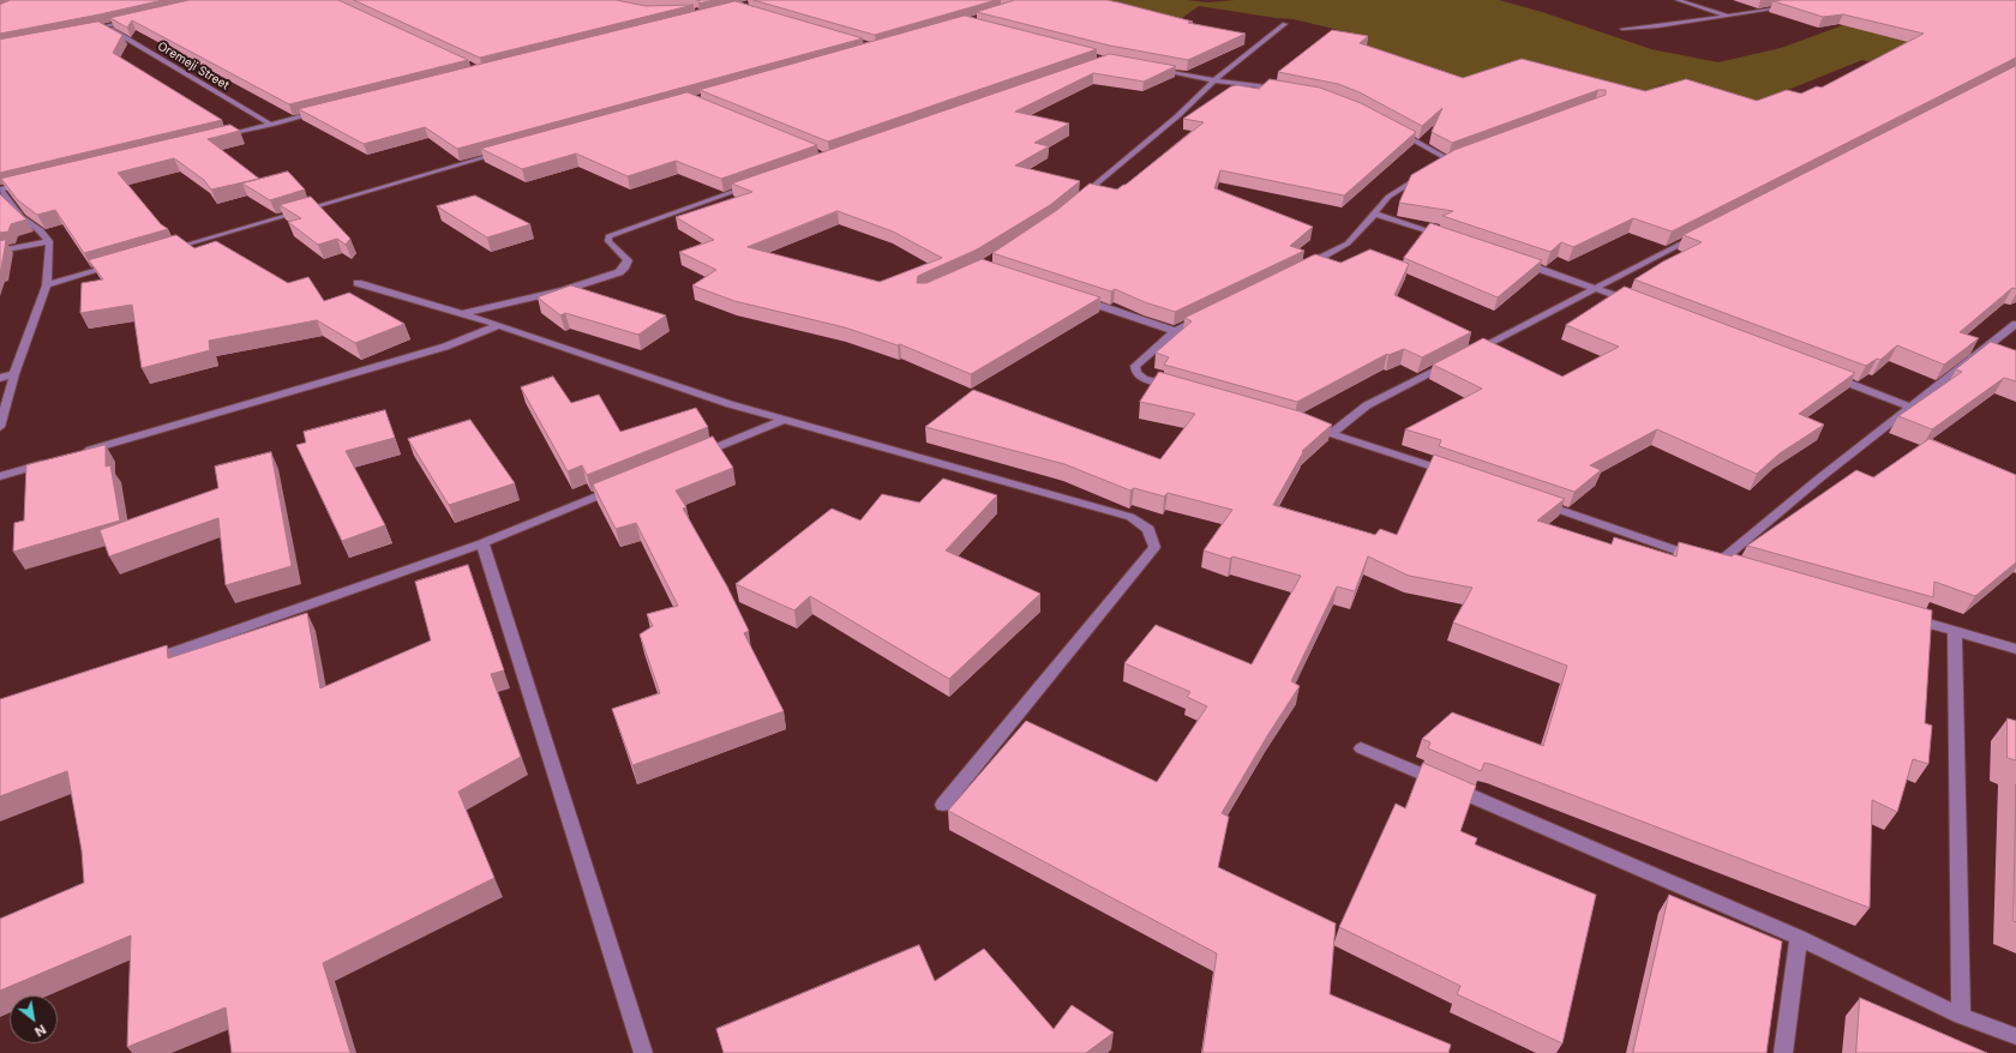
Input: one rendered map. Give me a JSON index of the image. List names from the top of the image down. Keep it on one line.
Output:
{"streets":{"street":["Oremeji Street"]},"north":"bottom right"}
